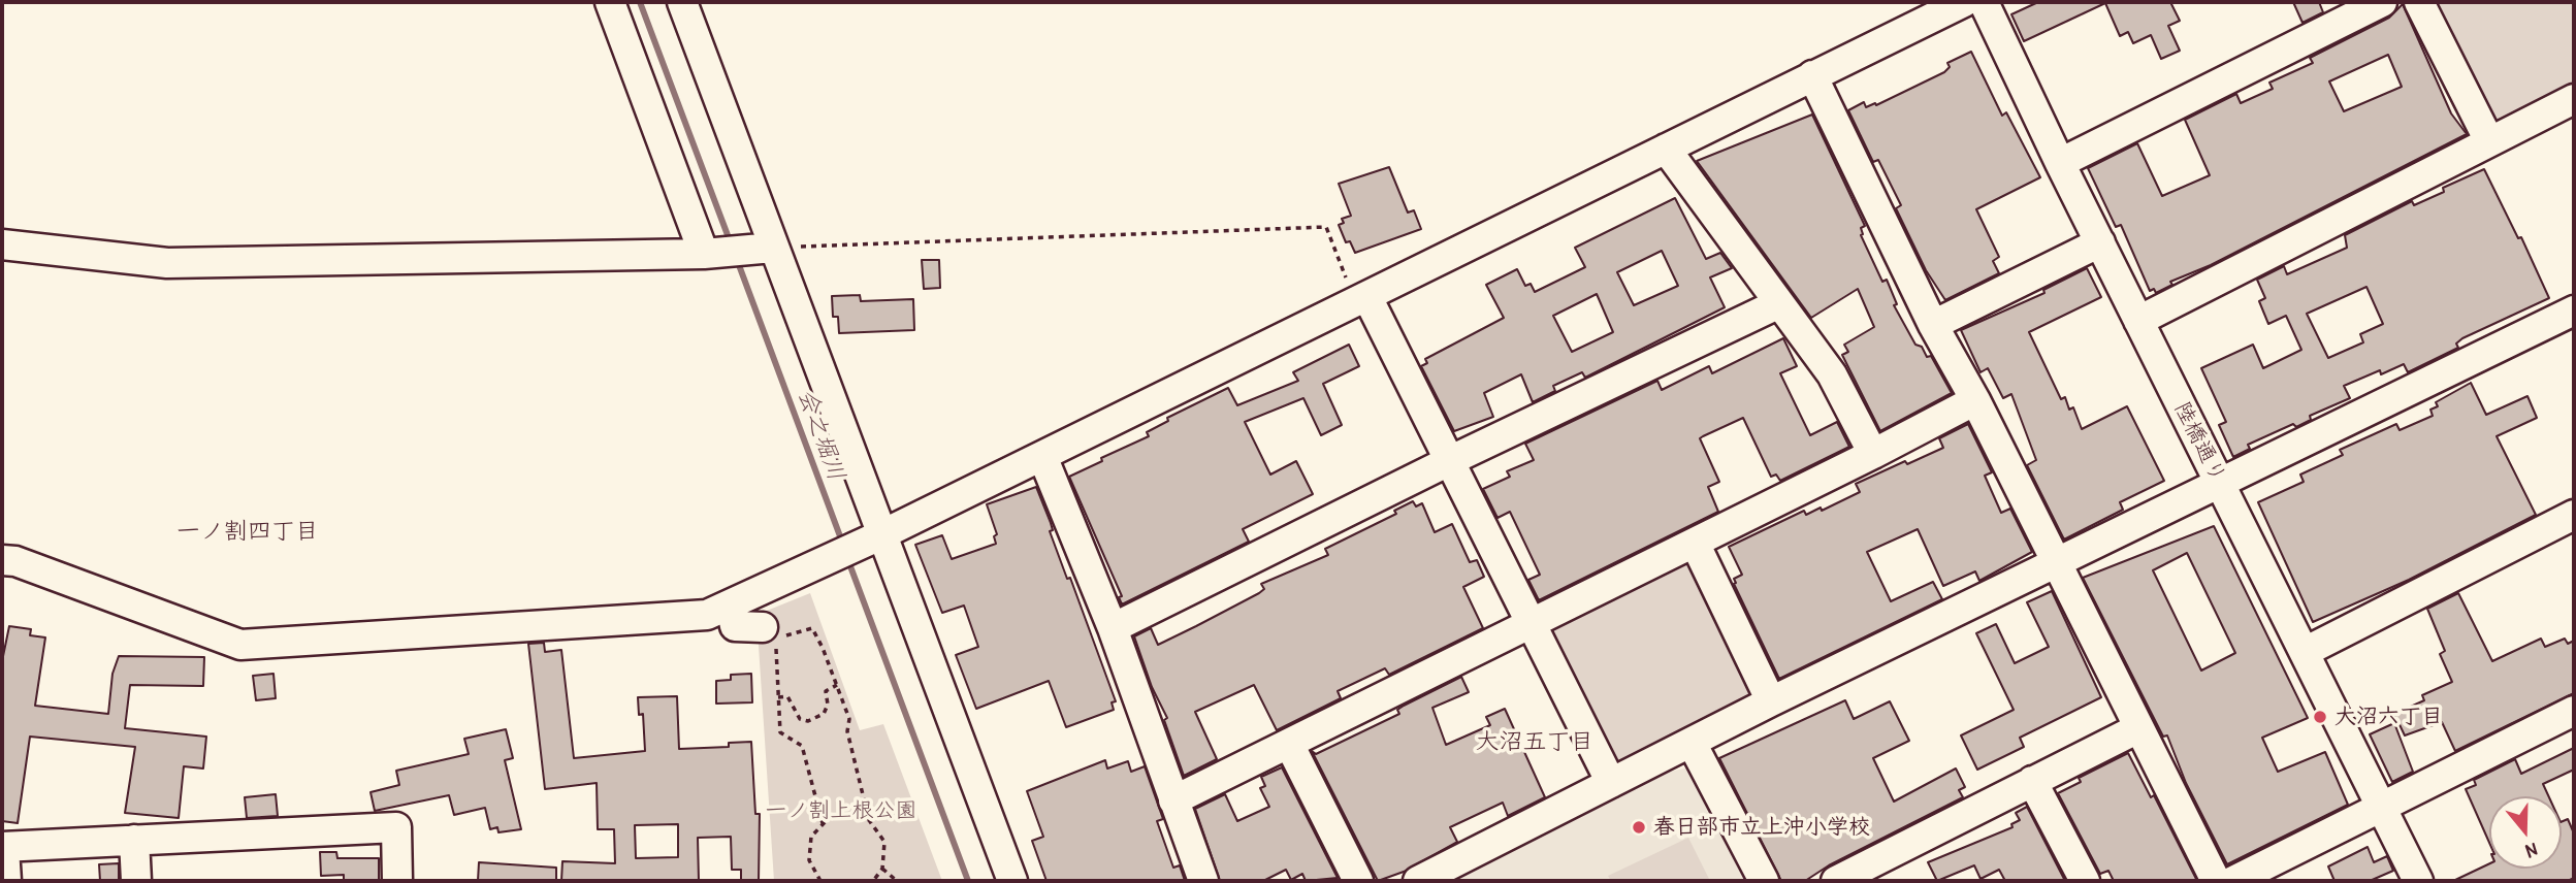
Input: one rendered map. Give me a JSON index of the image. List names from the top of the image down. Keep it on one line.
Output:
{"streets":{"street":["陸橋通り"]},"districts":["一ノ割四丁目","大沼五丁目"],"water":["会之堀川"],"parks":["一ノ割上根公園"],"places":["大沼六丁目","春日部市立上沖小学校"],"north":"bottom"}
